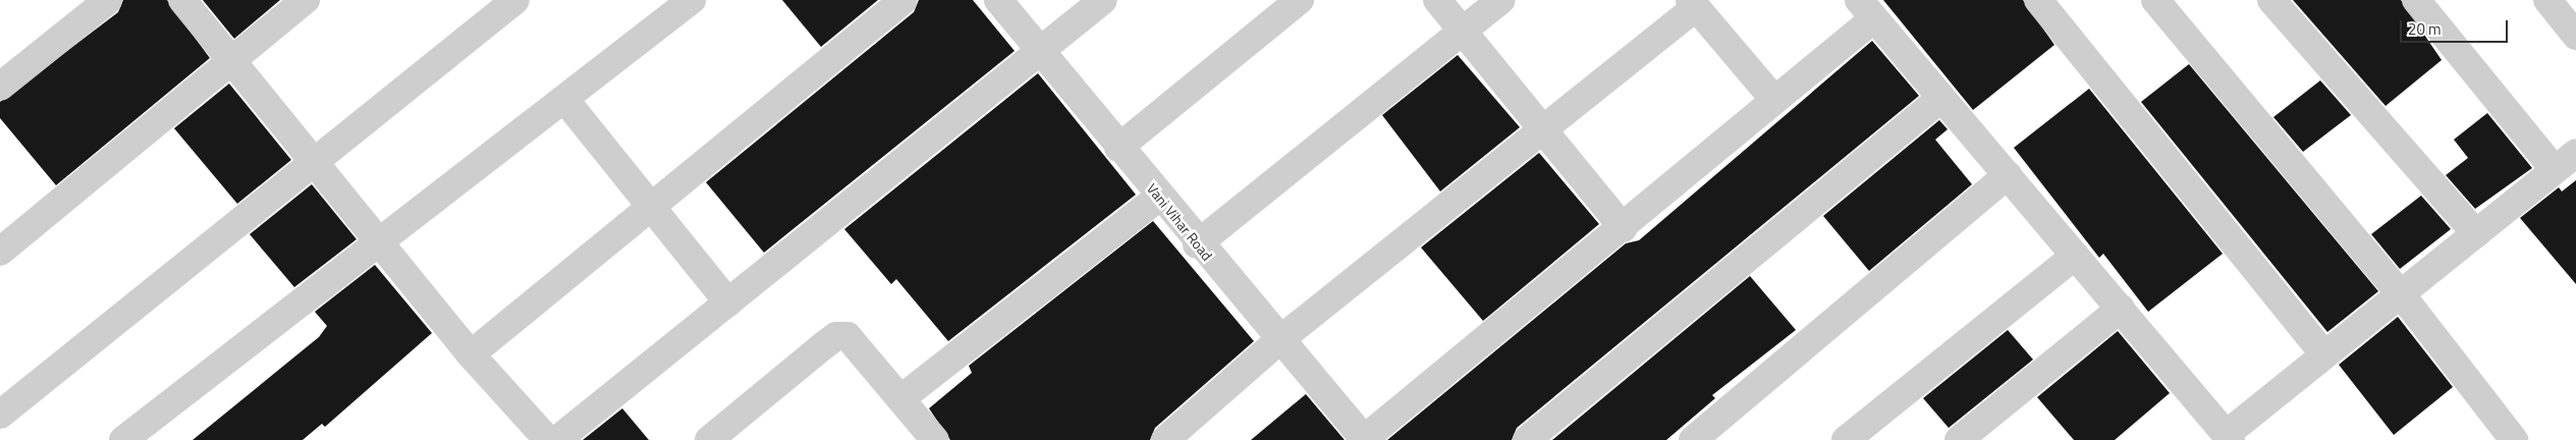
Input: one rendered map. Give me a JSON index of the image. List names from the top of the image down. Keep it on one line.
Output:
{"streets":{"street":["Vani Vihar Road"]},"scale_bar":"20 m"}
